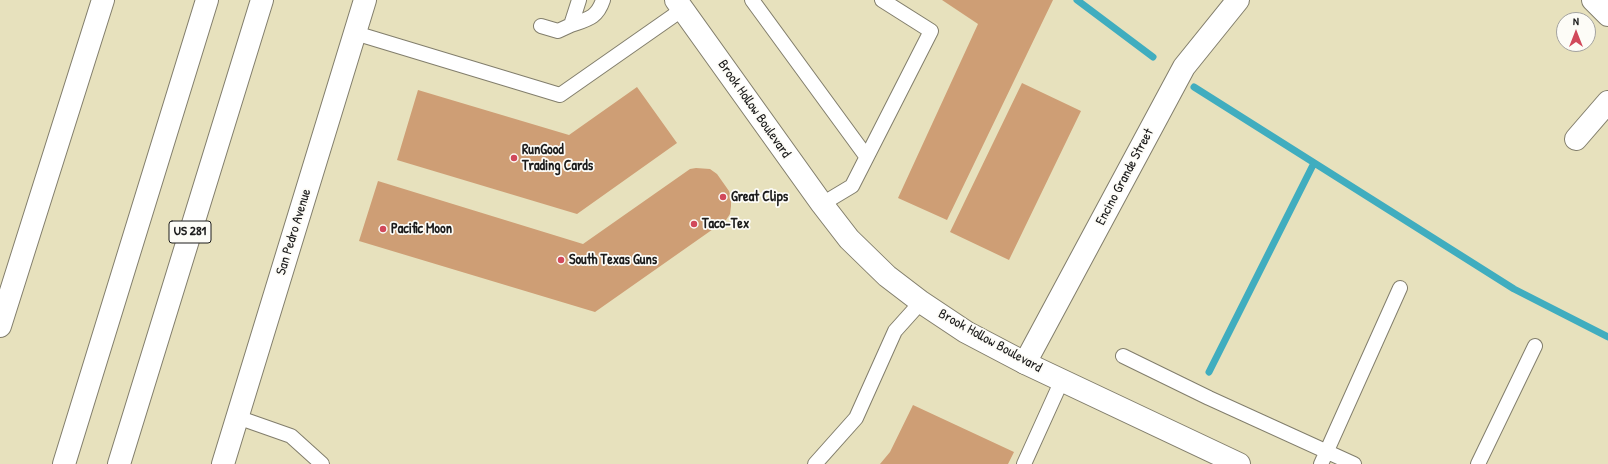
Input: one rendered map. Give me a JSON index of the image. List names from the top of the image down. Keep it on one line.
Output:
{"streets":{"main road":["Brook Hollow Boulevard","Encino Grande Street","US 281","San Pedro Avenue"]},"crossings":[["Brook Hollow Boulevard","Encino Grande Street"]],"places":["RunGood Trading Cards","Great Clips","Taco-Tex","Pacific Moon","South Texas Guns"],"north":"top"}
